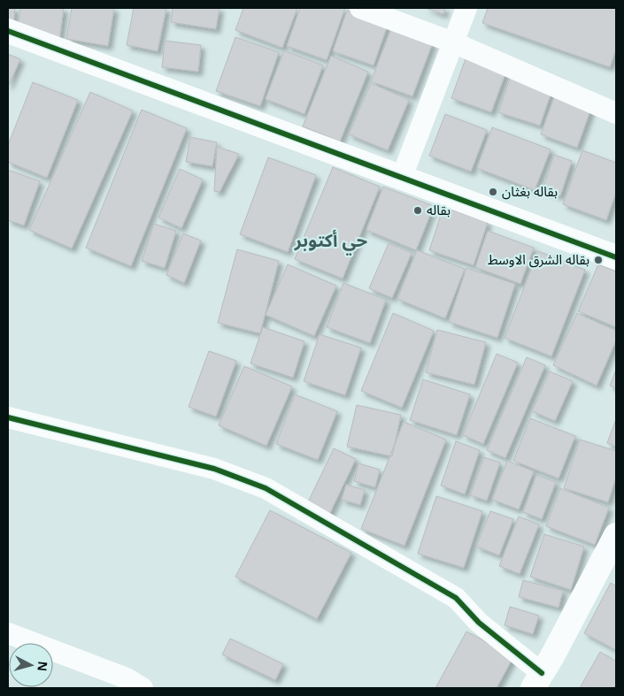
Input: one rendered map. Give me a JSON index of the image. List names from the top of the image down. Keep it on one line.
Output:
{"districts":["حي أكتوبر"],"places":["بقاله بغثان","بقاله","بقاله الشرق الاوسط"],"north":"right"}
